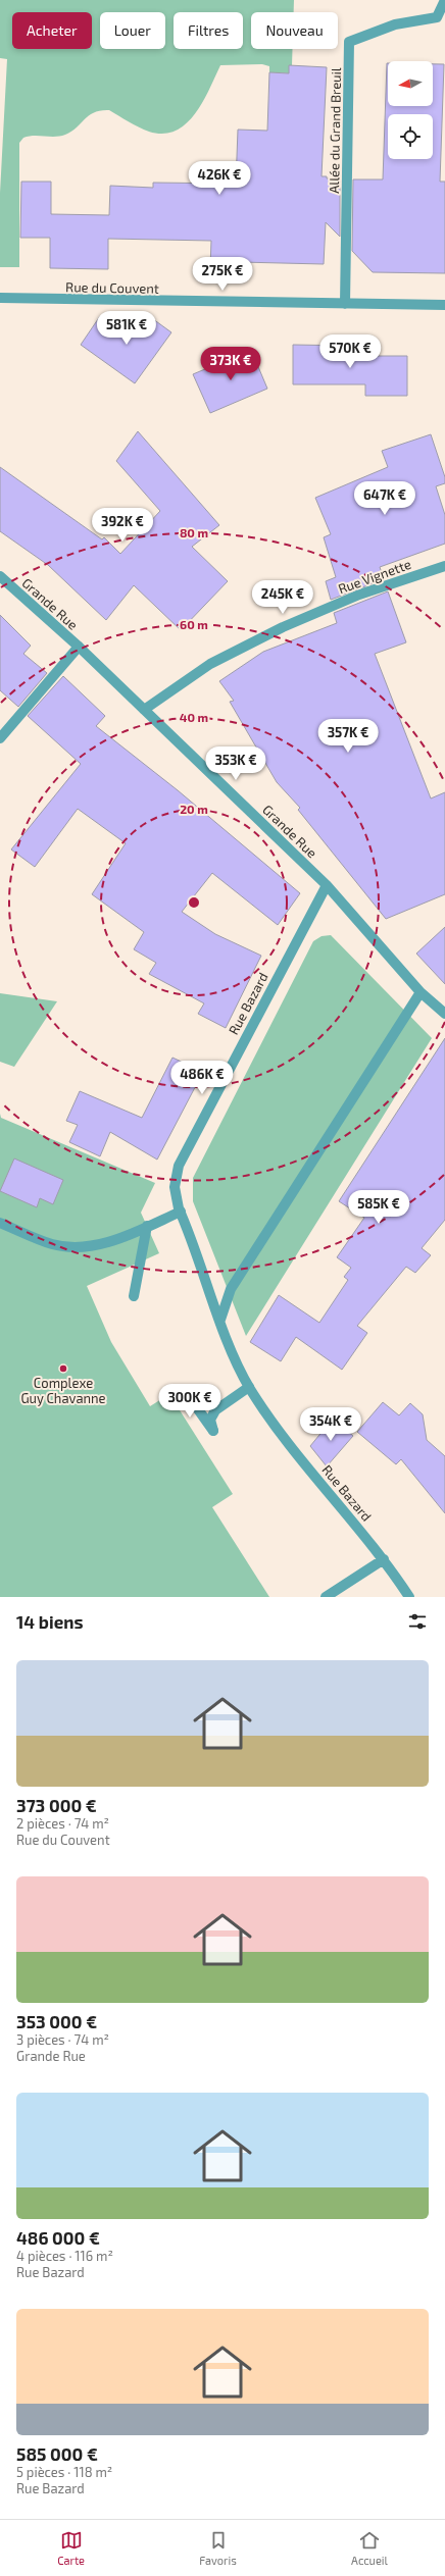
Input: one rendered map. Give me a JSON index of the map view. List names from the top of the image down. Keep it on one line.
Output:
{"streets":{"street":["Allée du Grand Breuil","Rue du Couvent","Rue Vignette","Grande Rue","Rue Bazard"]},"crossings":[["Allée du Grand Breuil","Rue du Couvent"],["Rue Vignette","Grande Rue"],["Grande Rue","Rue Bazard"]],"places":["Complexe Guy Chavanne"],"north":"left","page":{"chip":["Acheter","Louer","Filtres","Nouveau"],"price":["426K €","275K €","581K €","570K €","373K €","647K €","392K €","245K €","357K €","353K €","486K €","585K €","300K €","354K €"],"heading":"14 biens","list":[{"name":"373 000 €","note":"2 pièces · 74 m² · Rue du Couvent"},{"name":"353 000 €","note":"3 pièces · 74 m² · Grande Rue"},{"name":"486 000 €","note":"4 pièces · 116 m² · Rue Bazard"},{"name":"585 000 €","note":"5 pièces · 118 m² · Rue Bazard"}],"tabs":["Carte","Favoris","Accueil"]},"rings":["80 m","60 m","40 m","20 m"]}
